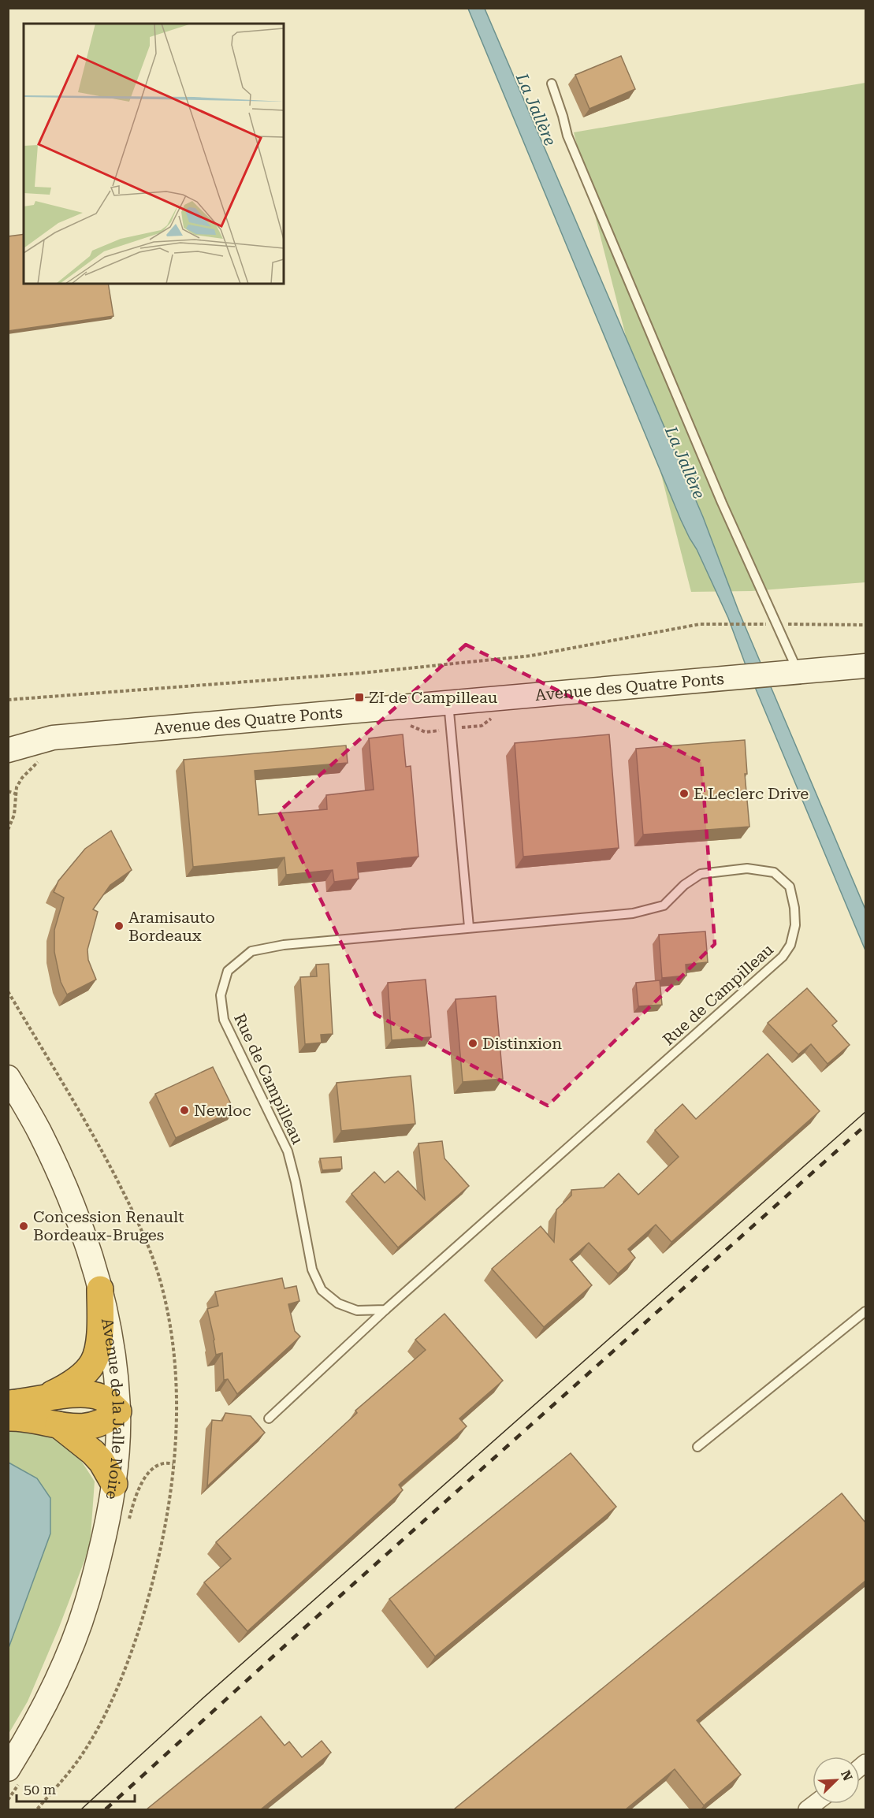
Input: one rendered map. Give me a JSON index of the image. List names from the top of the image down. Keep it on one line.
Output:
{"streets":{"main road":["Avenue des Quatre Ponts","Avenue de la Jalle Noire"],"lane":["Rue de Campilleau"]},"water":["La Jallère"],"places":{"transit":["ZI de Campilleau"],"other":["E.Leclerc Drive","Aramisauto Bordeaux","Distinxion","Newloc","Concession Renault Bordeaux-Bruges"]},"scale_bar":"50 m","north":"top right"}
